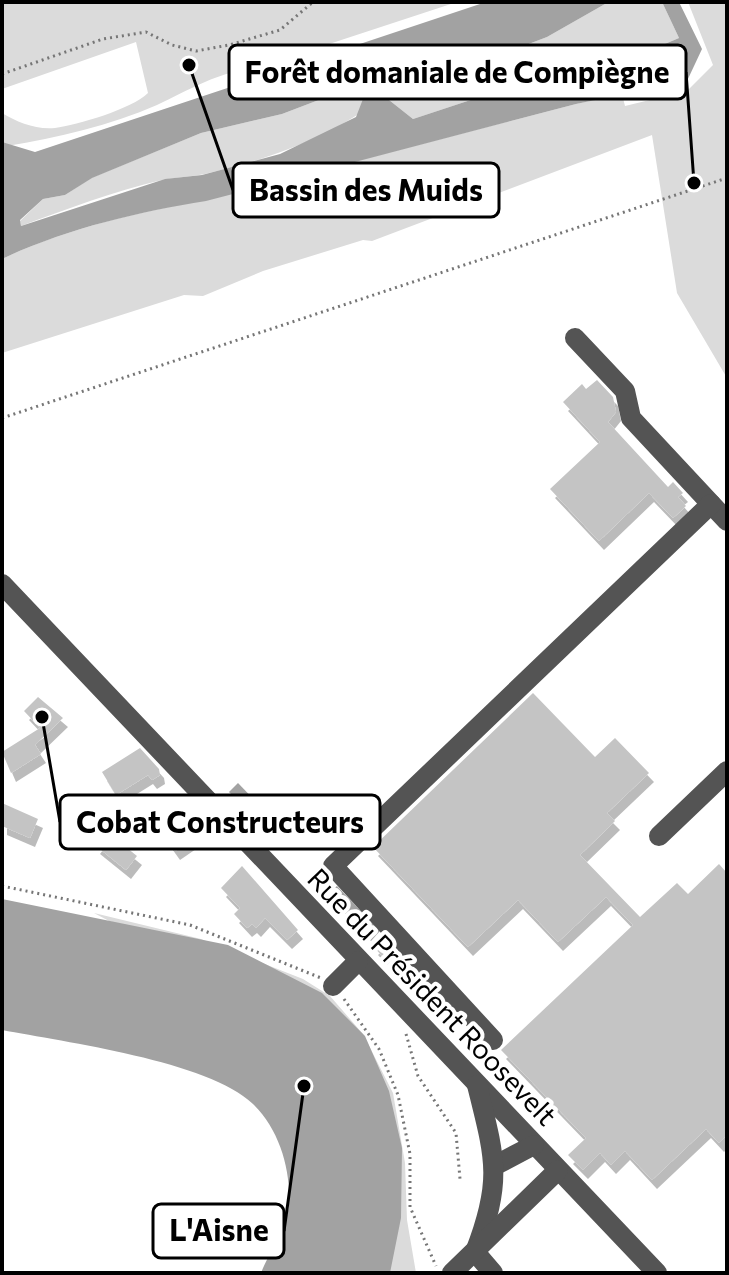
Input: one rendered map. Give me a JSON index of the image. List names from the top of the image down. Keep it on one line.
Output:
{"streets":{"street":["Rue du Président Roosevelt"]},"places":["Bassin des Muids","Forêt domaniale de Compiègne","Cobat Constructeurs","L'Aisne"]}
